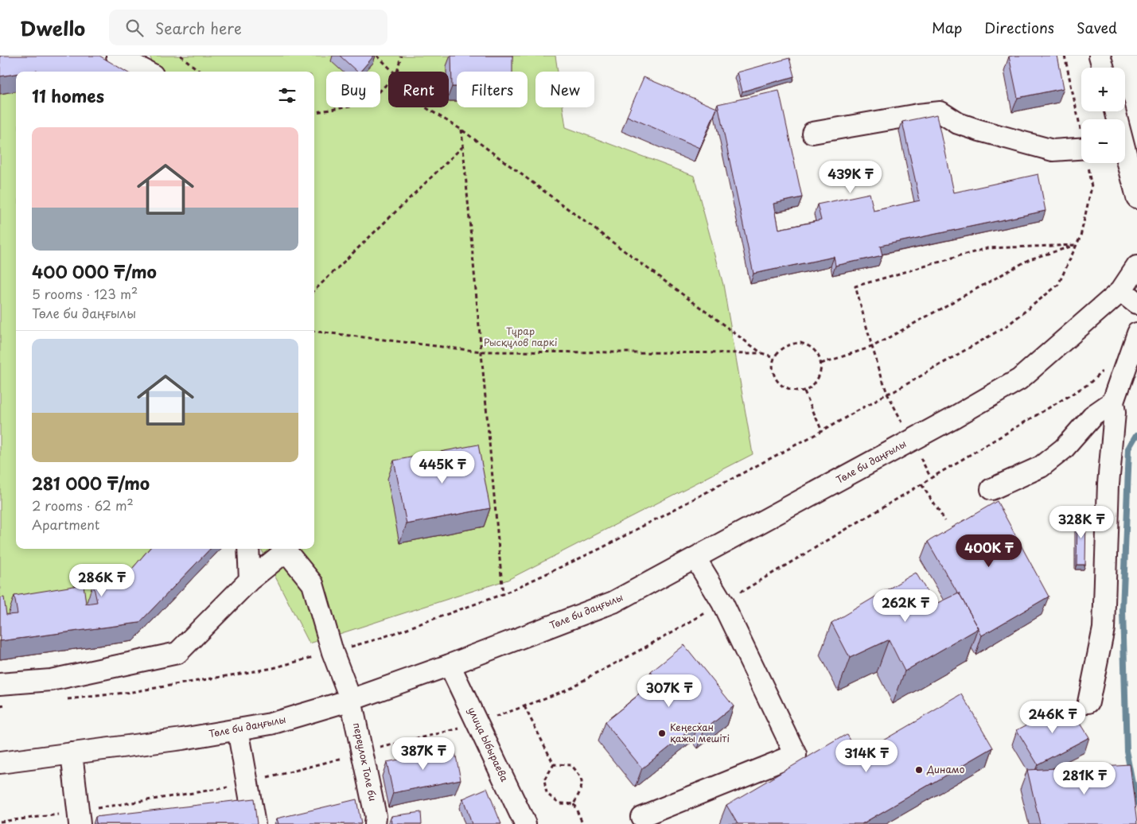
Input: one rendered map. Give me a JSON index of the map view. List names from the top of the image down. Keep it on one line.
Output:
{"streets":{"street":["Төле би даңғылы","улица Ыбыраева","переулок Толе би"]},"crossings":[["Төле би даңғылы","улица Ыбыраева"],["Төле би даңғылы","переулок Толе би"]],"parks":["Тұрар Рысқұлов паркі"],"places":["Кеңесхан қажы мешіті","Динамо"],"page":{"header":"Dwello","search":"Search here","nav":["Map","Directions","Saved"],"map_buttons":["+","−"],"chip":["Buy","Rent","Filters","New"],"heading":"11 homes","list":[{"name":"400 000 ₸/mo","note":"5 rooms · 123 m² · Төле би даңғылы"},{"name":"281 000 ₸/mo","note":"2 rooms · 62 m² · Apartment"}],"price":["439K ₸","445K ₸","328K ₸","400K ₸","286K ₸","262K ₸","307K ₸","246K ₸","387K ₸","314K ₸","281K ₸"]}}
